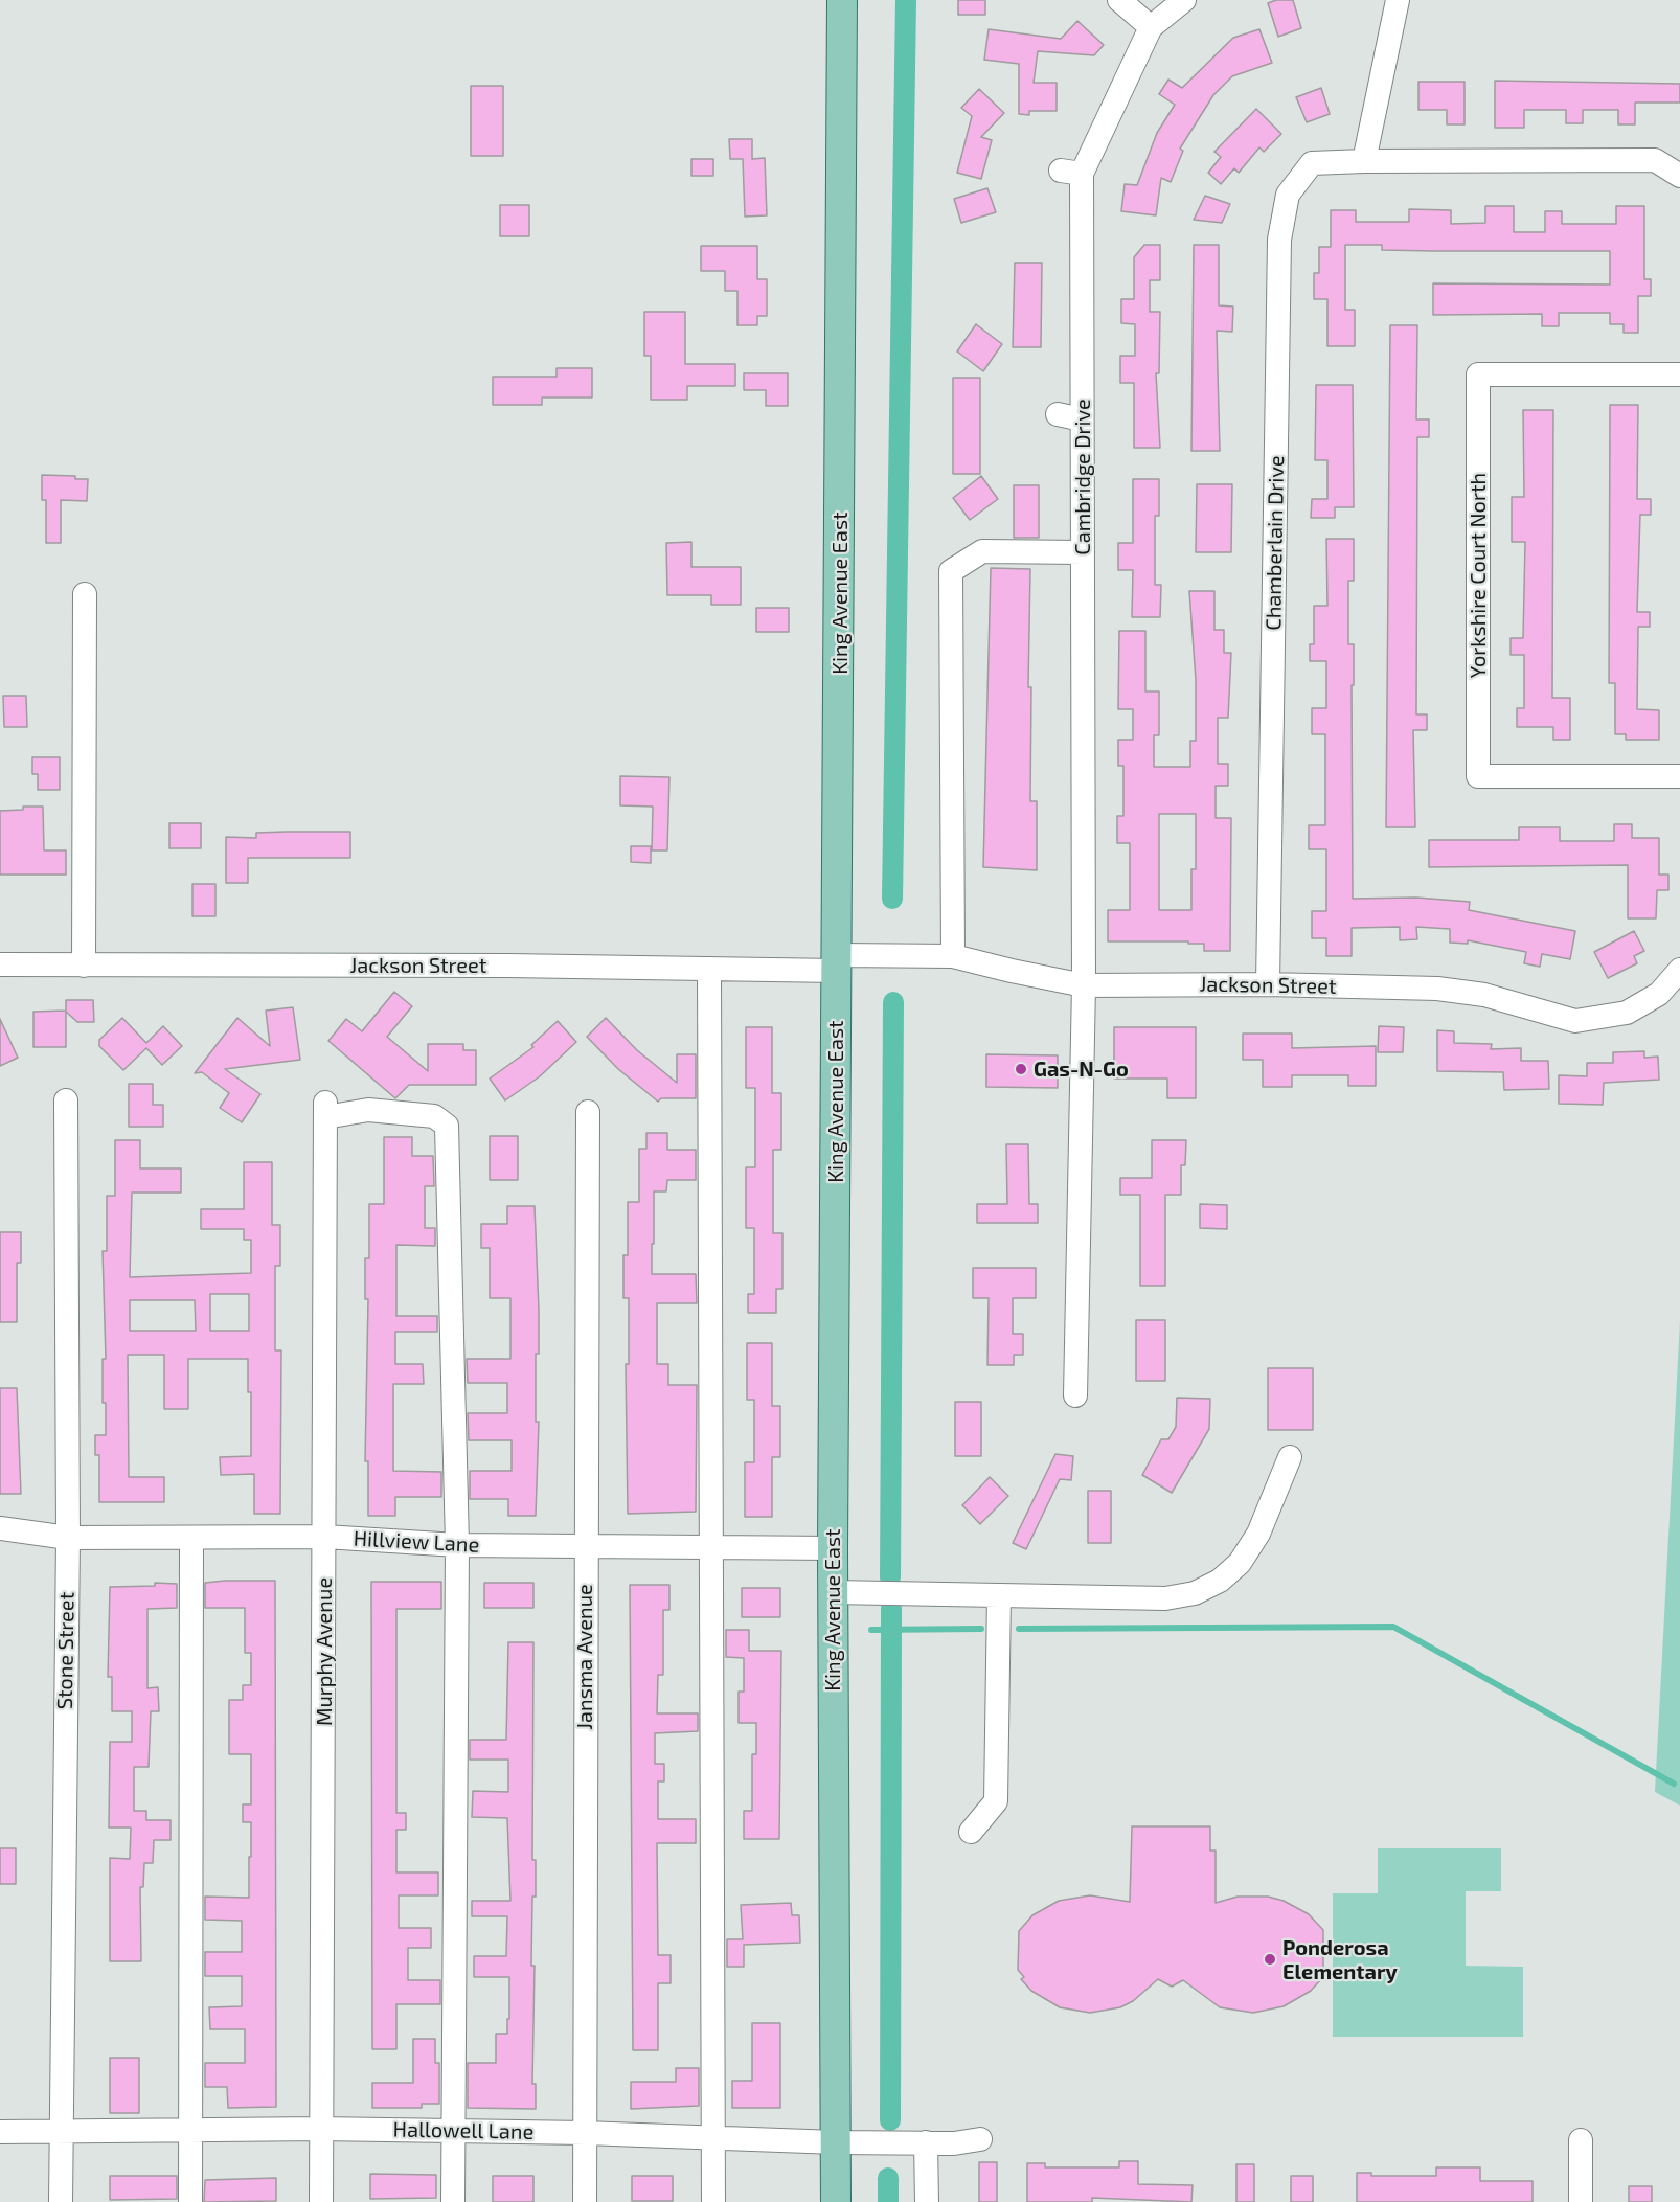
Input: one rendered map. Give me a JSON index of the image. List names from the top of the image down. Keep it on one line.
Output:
{"streets":{"main road":["King Avenue East"],"street":["Cambridge Drive","Chamberlain Drive","Yorkshire Court North","Jackson Street","Hillview Lane","Stone Street","Murphy Avenue","Jansma Avenue","Hallowell Lane"]},"crossings":[["Cambridge Drive","Jackson Street"],["Chamberlain Drive","Jackson Street"],["King Avenue East","Jackson Street"],["King Avenue East","Hillview Lane"],["King Avenue East","Hallowell Lane"],["Hillview Lane","Stone Street"],["Hillview Lane","Murphy Avenue"],["Hillview Lane","Jansma Avenue"],["Stone Street","Hallowell Lane"],["Murphy Avenue","Hallowell Lane"],["Jansma Avenue","Hallowell Lane"]],"places":["Gas-N-Go","Ponderosa Elementary"]}
